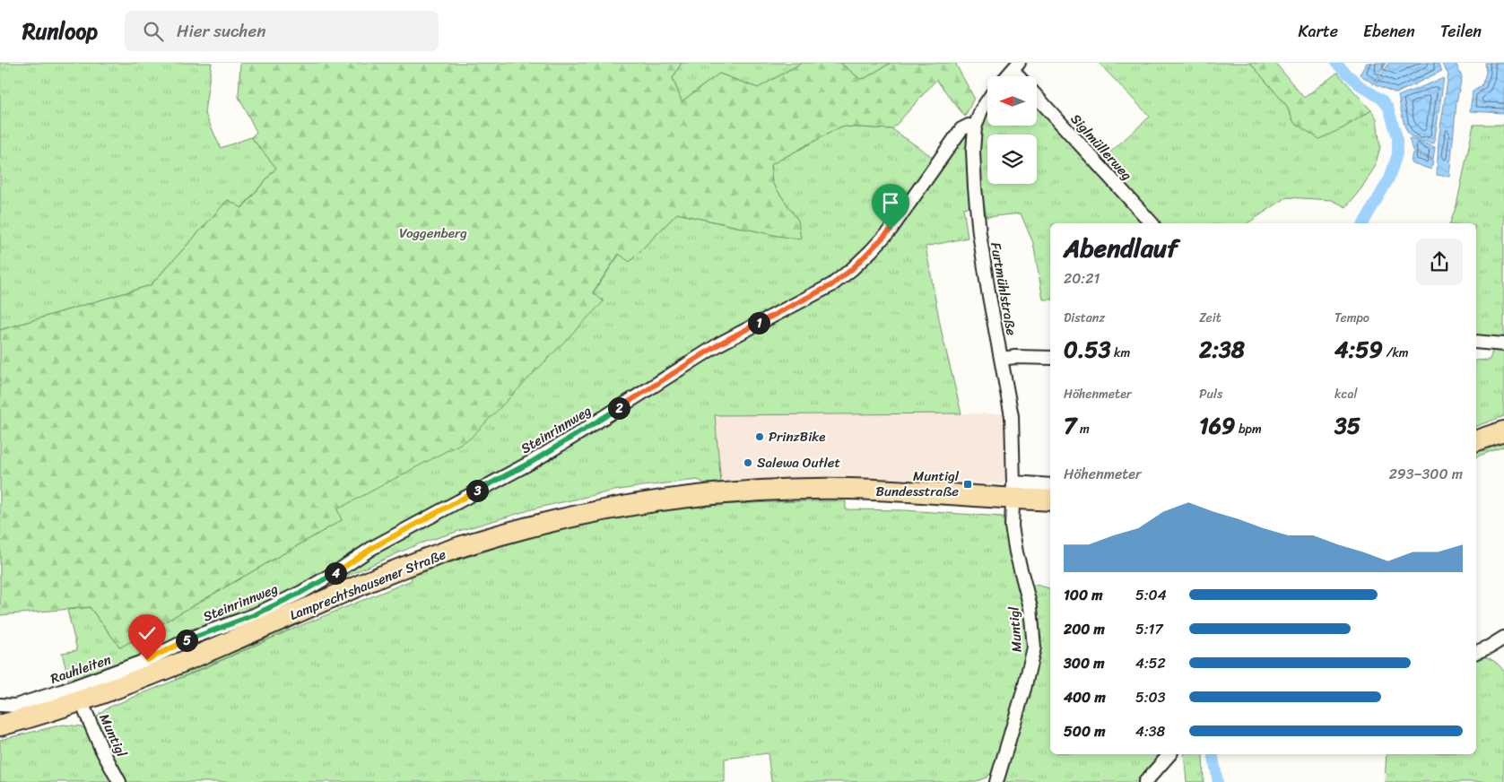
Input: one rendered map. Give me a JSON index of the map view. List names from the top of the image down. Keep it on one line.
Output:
{"streets":{"main road":["Lamprechtshausener Straße"],"street":["Siglmüllerweg","Furtmühlstraße","Steinrinnweg","Muntigl","Rauhleiten"]},"crossings":[["Furtmühlstraße","Steinrinnweg"],["Furtmühlstraße","Lamprechtshausener Straße"],["Furtmühlstraße","Muntigl"],["Steinrinnweg","Rauhleiten"],["Lamprechtshausener Straße","Muntigl"]],"parks":["Voggenberg"],"places":{"other":["PrinzBike","Salewa Outlet"],"transit":["Muntigl Bundesstraße"]},"north":"left","page":{"header":"Runloop","search":"Hier suchen","nav":["Karte","Ebenen","Teilen"],"heading":["Abendlauf","20:21"],"stats":[["Distanz","0.53 km"],["Zeit","2:38"],["Tempo","4:59 /km"],["Höhenmeter","7 m"],["Puls","169 bpm"],["kcal","35"]],"pins":["1","2","3","4","5"],"chart":["Höhenmeter","293–300 m"],"list":[{"name":"100 m","note":"5:04"},{"name":"200 m","note":"5:17"},{"name":"300 m","note":"4:52"},{"name":"400 m","note":"5:03"},{"name":"500 m","note":"4:38"}]}}
